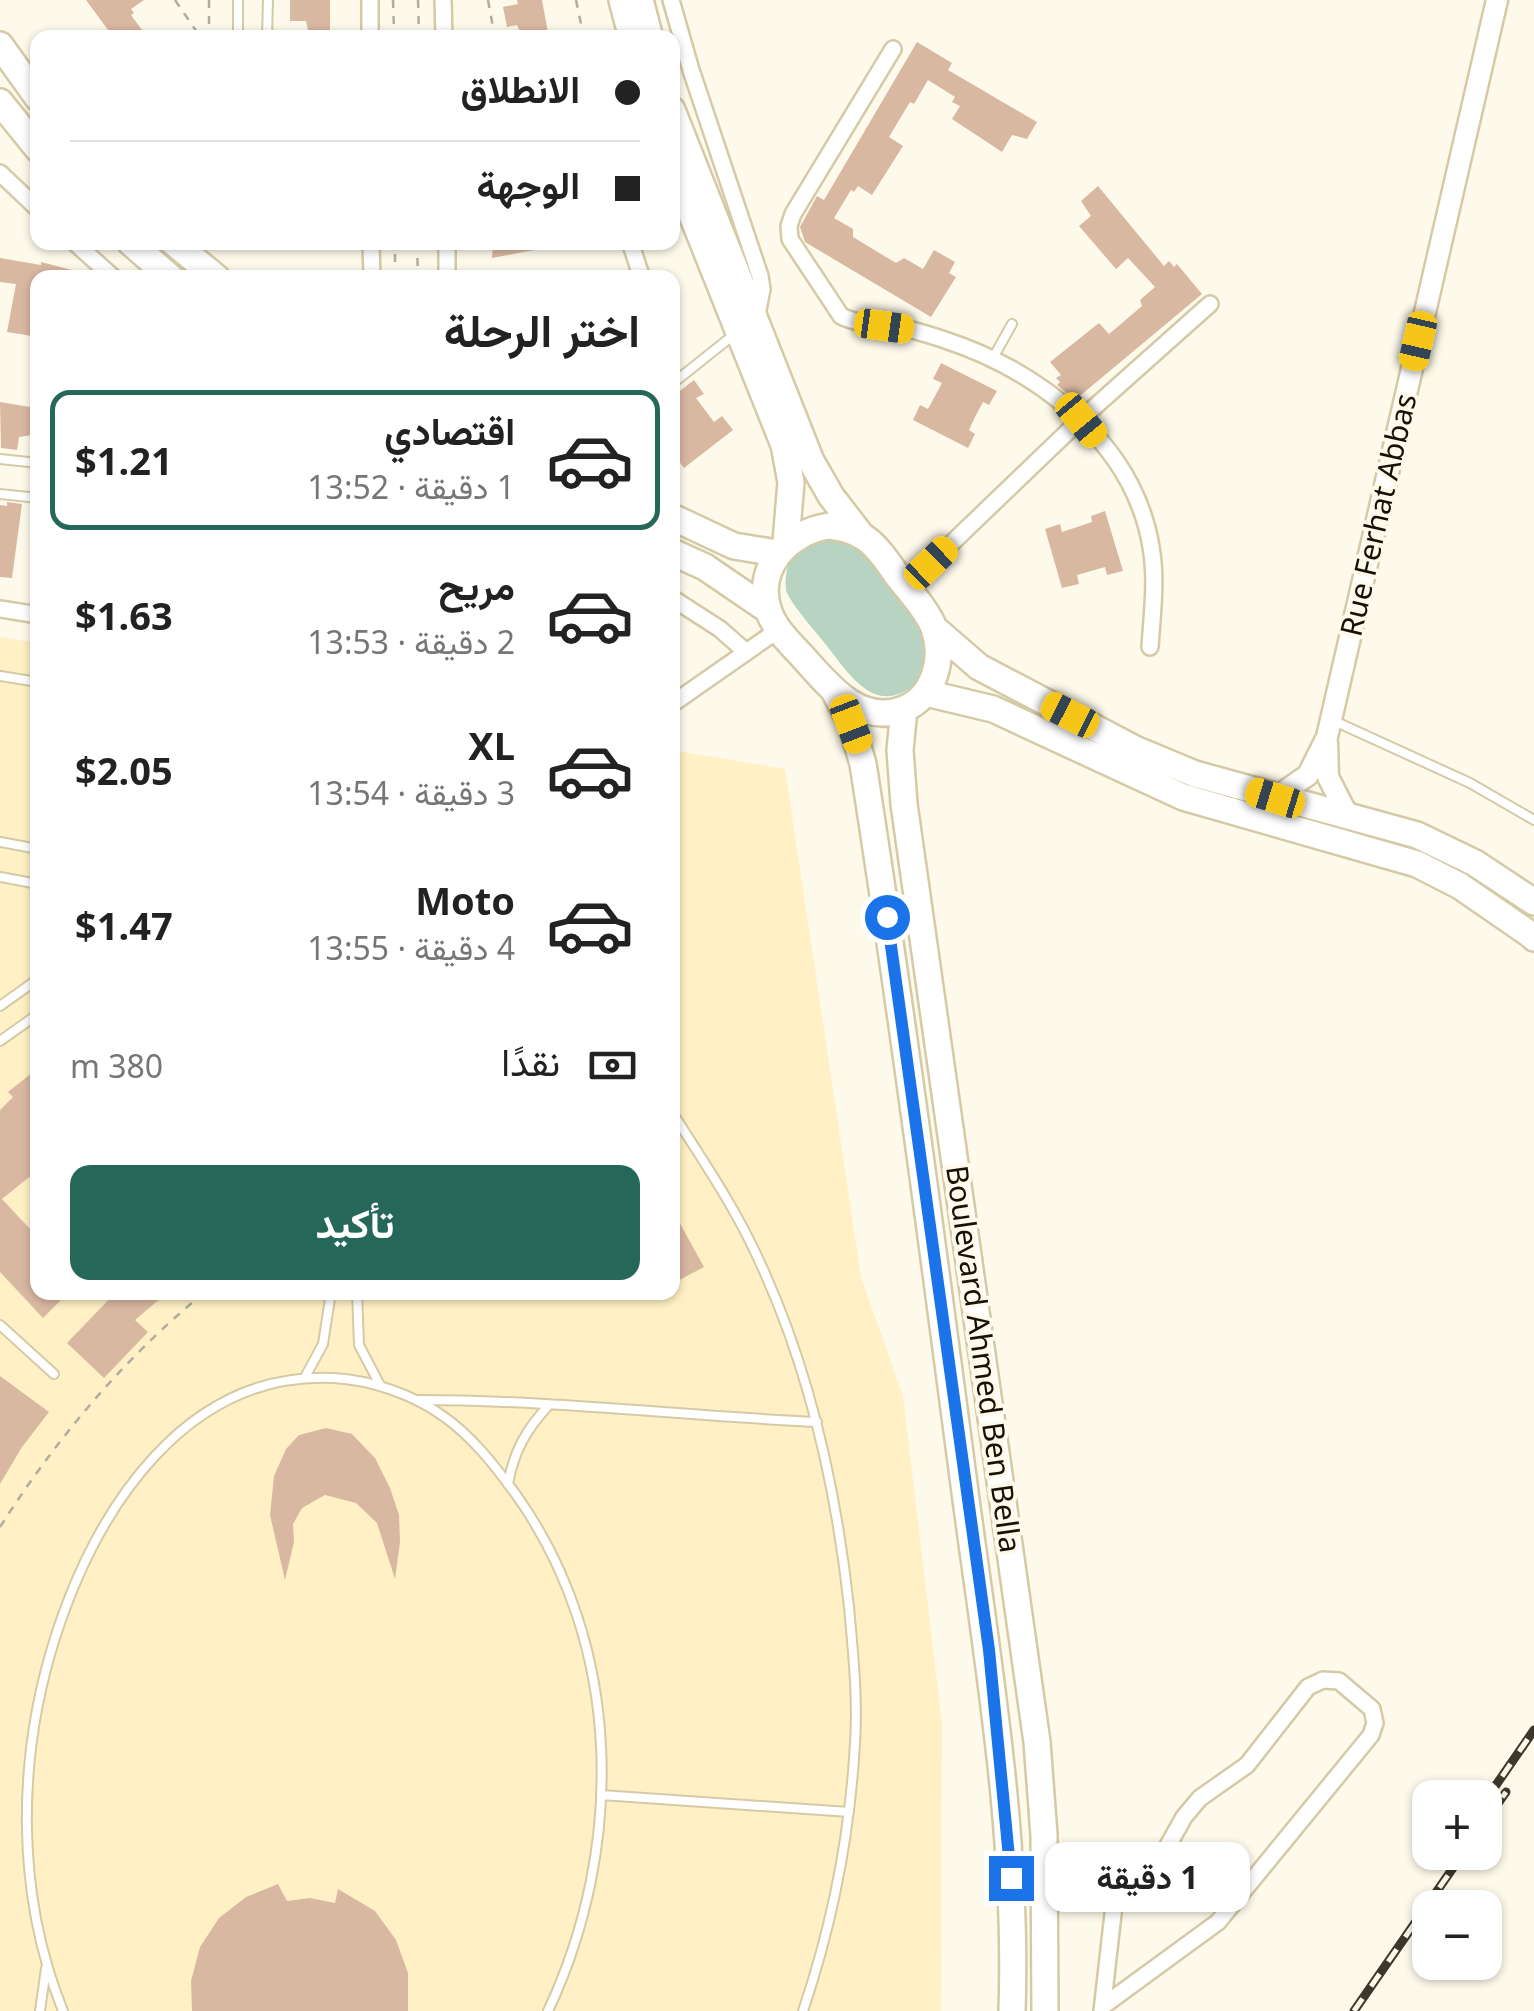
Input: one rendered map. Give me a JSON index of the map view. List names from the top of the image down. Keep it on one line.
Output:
{"streets":{"main road":["Boulevard Ahmed Ben Bella"],"street":["Rue Ferhat Abbas"]},"page":{"banner":["الانطلاق","الوجهة"],"heading":"اختر الرحلة","list":[{"name":"اقتصادي","note":"1 دقيقة · 13:52","value":"$1.21"},{"name":"مريح","note":"2 دقيقة · 13:53","value":"$1.63"},{"name":"XL","note":"3 دقيقة · 13:54","value":"$2.05"},{"name":"Moto","note":"4 دقيقة · 13:55","value":"$1.47"}],"pay":["نقدًا","380 m"],"buttons":"تأكيد","map_buttons":["+","−"],"bubble":"1 دقيقة"}}
